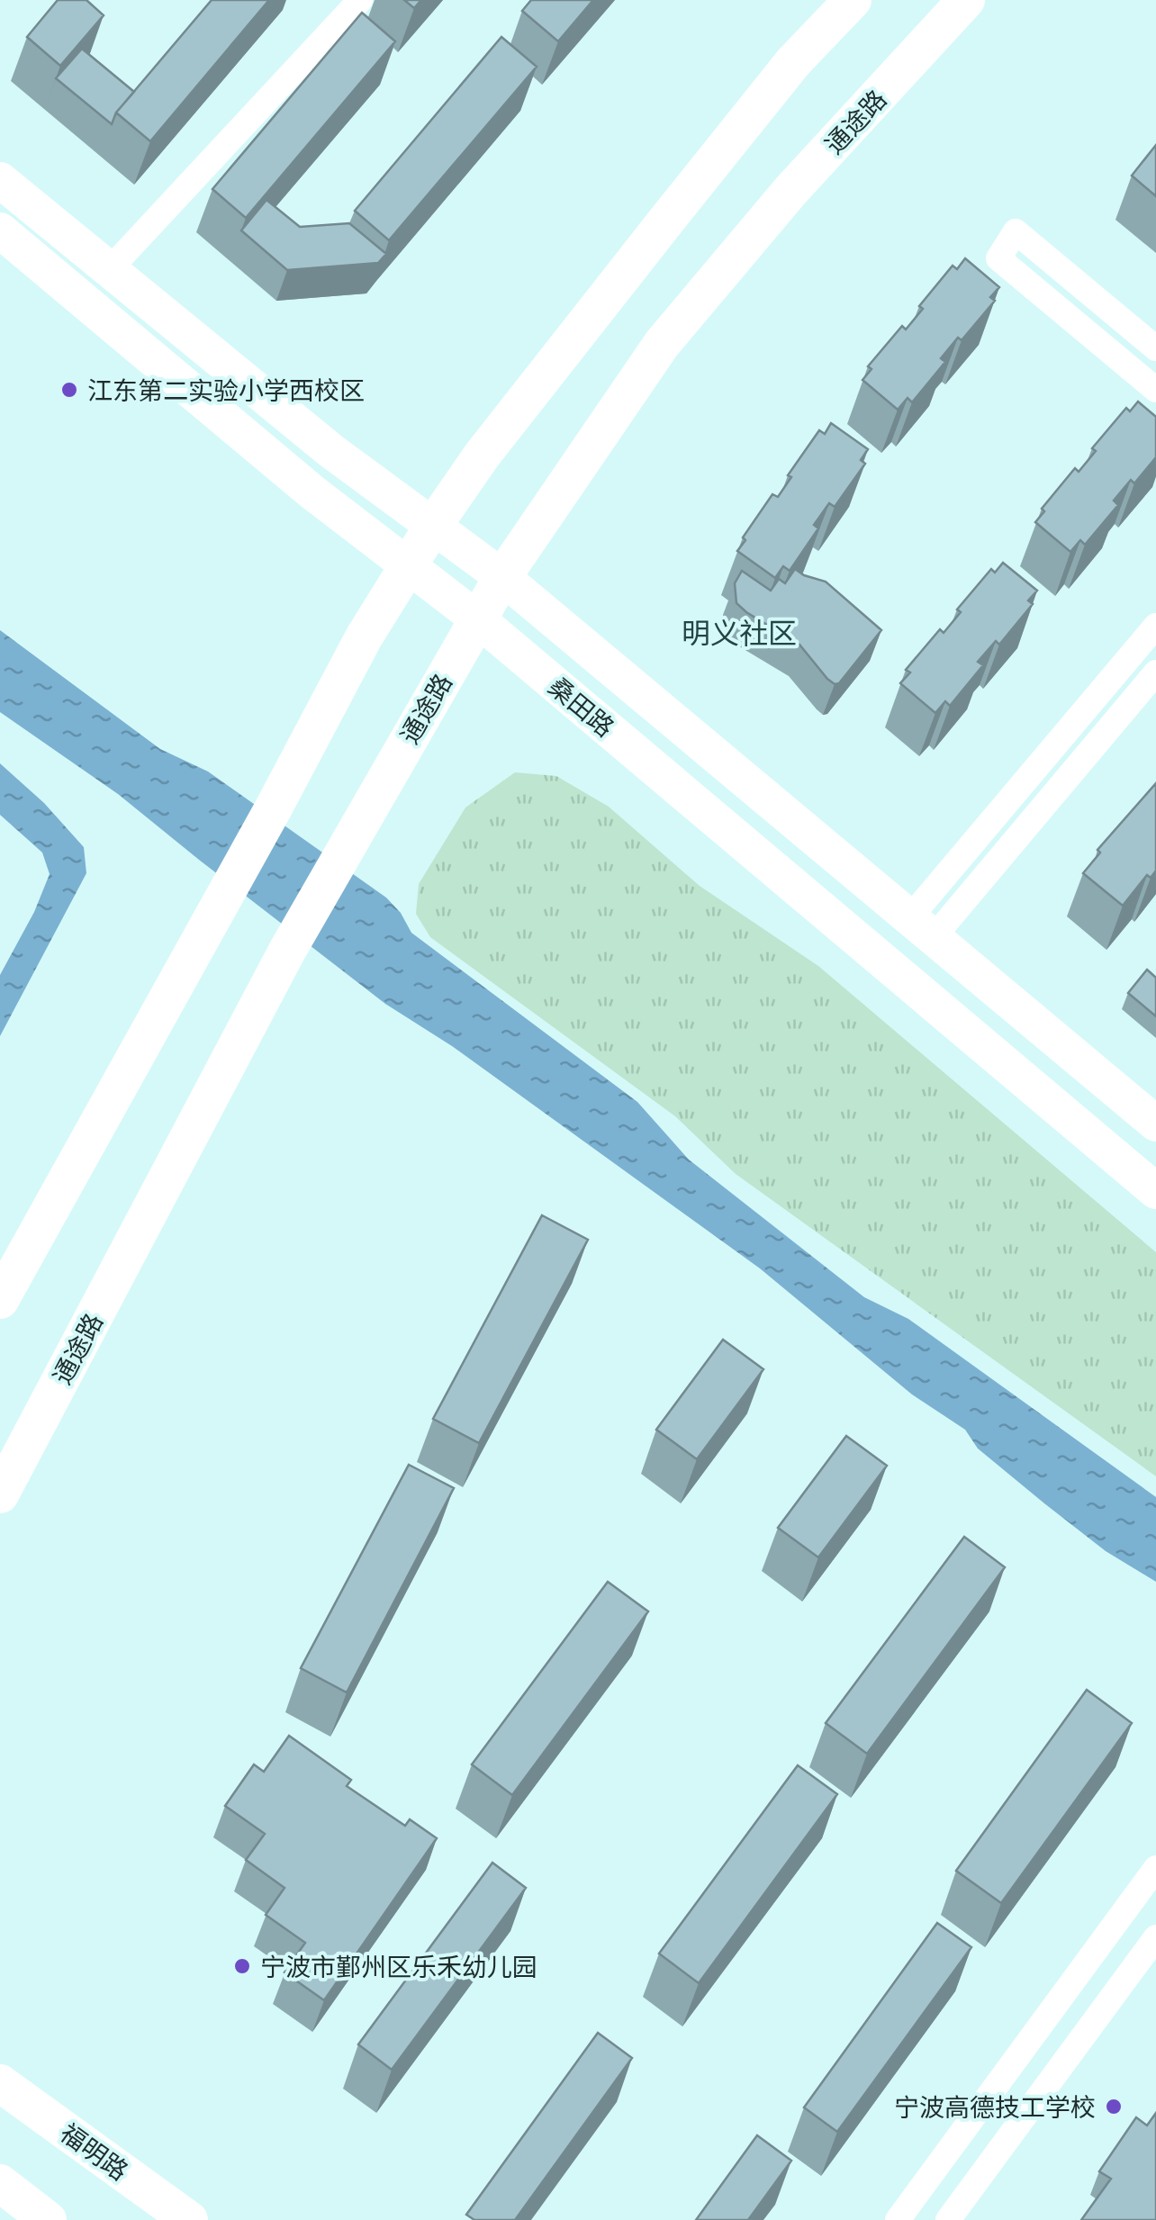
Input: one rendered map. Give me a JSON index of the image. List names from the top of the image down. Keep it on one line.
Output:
{"streets":{"main road":["通途路","桑田路","福明路"]},"crossings":[["通途路","桑田路"]],"districts":["明义社区"],"places":["江东第二实验小学西校区","宁波市鄞州区乐禾幼儿园","宁波高德技工学校"]}
